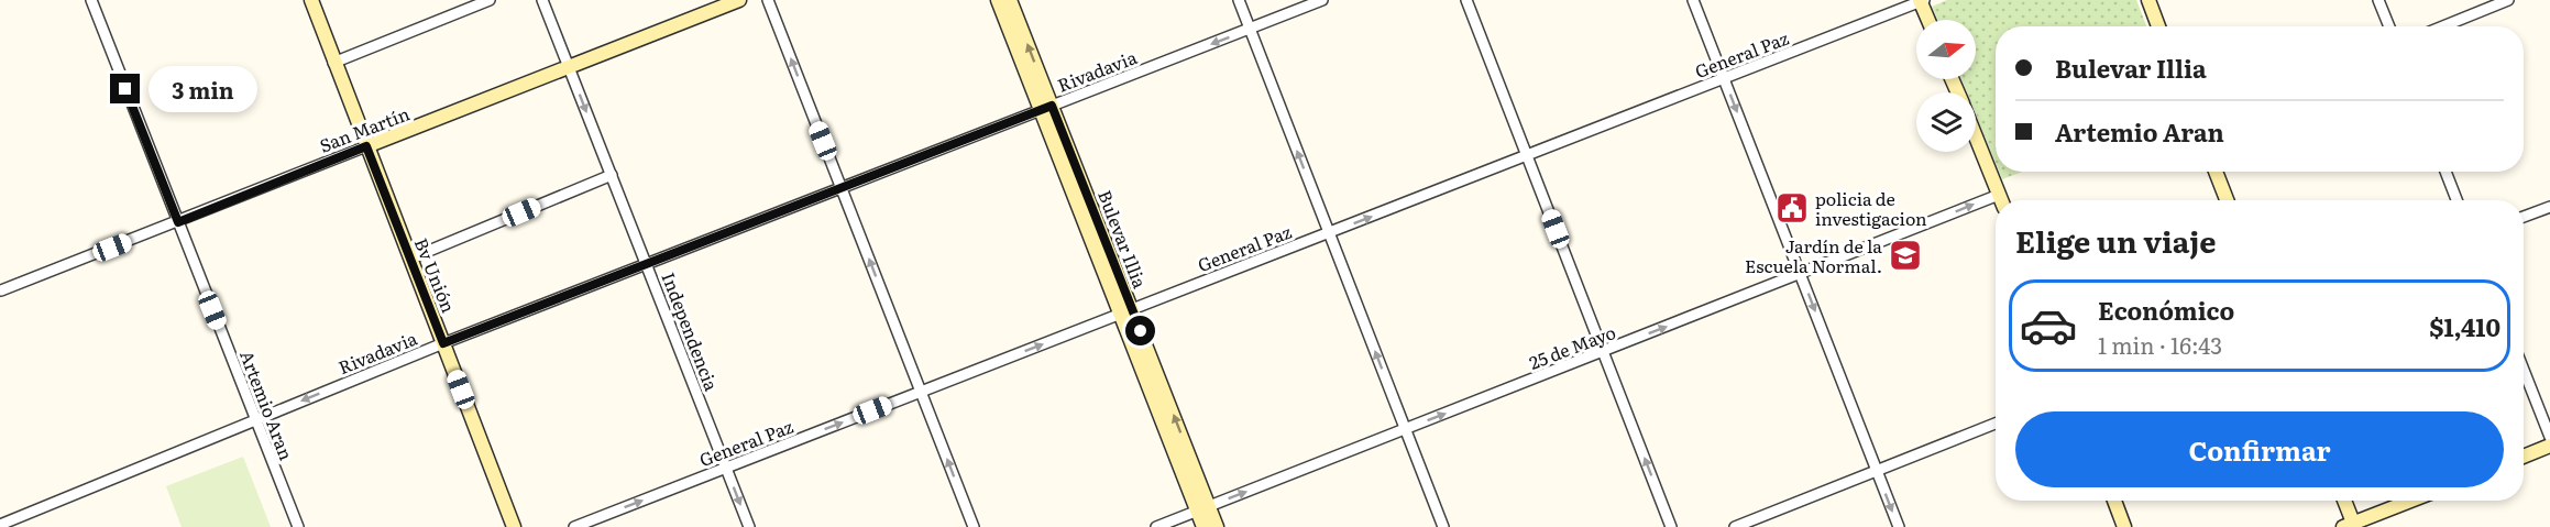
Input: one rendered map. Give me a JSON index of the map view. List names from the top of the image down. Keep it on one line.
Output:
{"streets":{"main road":["San Martín","Bulevar Illia","Bv Unión"],"street":["General Paz","Rivadavia","Independencia","25 de Mayo","Artemio Aran"]},"crossings":[["General Paz","Bulevar Illia"],["General Paz","Independencia"],["Rivadavia","Bulevar Illia"],["Rivadavia","Bv Unión"],["Rivadavia","Independencia"],["Rivadavia","Artemio Aran"],["San Martín","Bv Unión"],["San Martín","Independencia"],["San Martín","Artemio Aran"],["Bulevar Illia","25 de Mayo"]],"one_way":["General Paz","25 de Mayo"],"places":{"public building":["policia de investigacion"],"school or university":["Jardín de la Escuela Normal."]},"north":"right","page":{"banner":["Bulevar Illia","Artemio Aran"],"bubble":"3 min","heading":"Elige un viaje","list":[{"name":"Económico","note":"1 min · 16:43","value":"$1,410"}],"buttons":"Confirmar"}}
